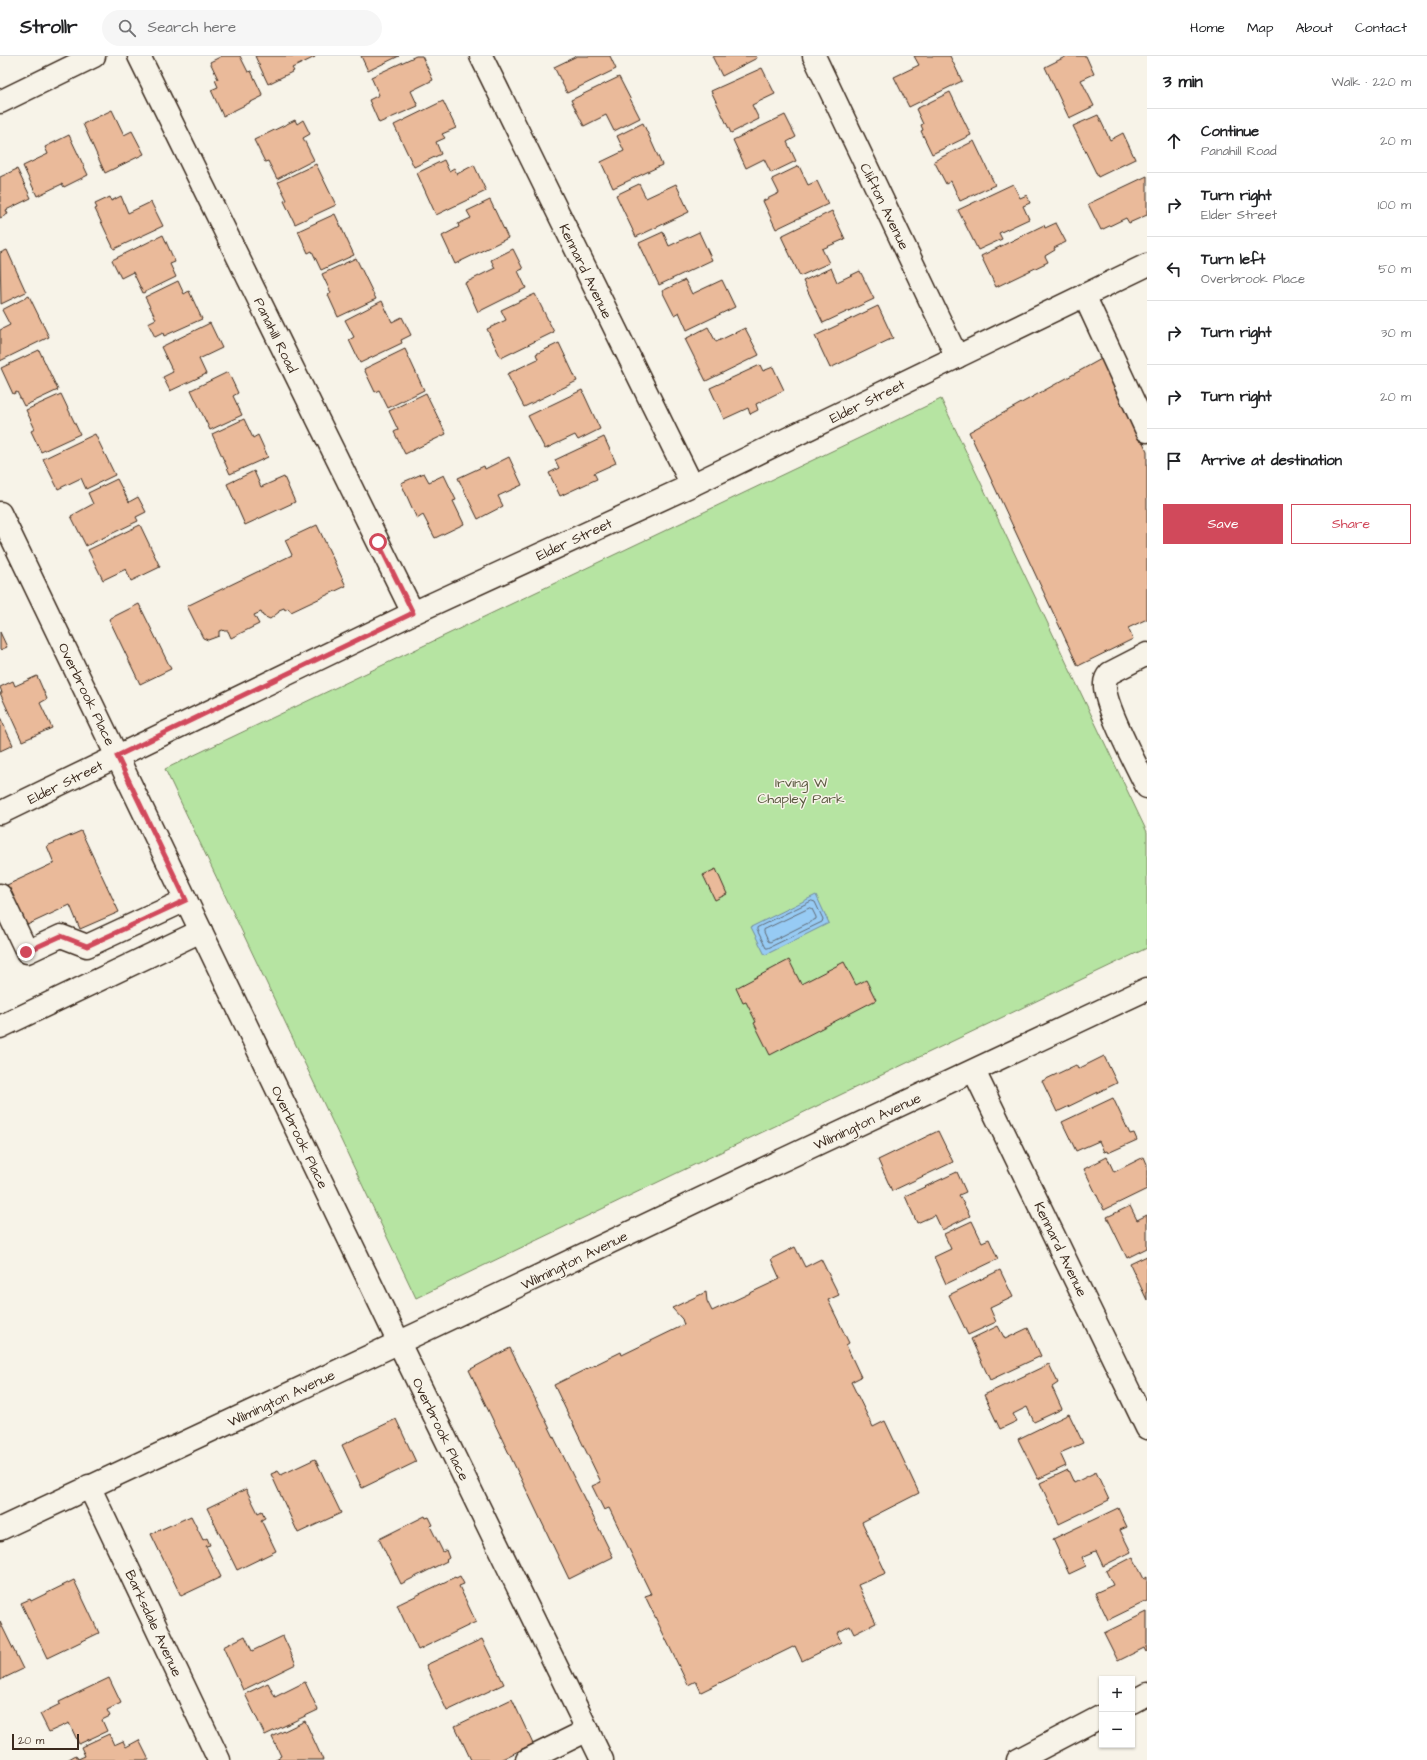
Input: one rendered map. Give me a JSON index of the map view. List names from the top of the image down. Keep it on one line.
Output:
{"streets":{"street":["Clifton Avenue","Kennard Avenue","Panahill Road","Elder Street","Overbrook Place","Wilmington Avenue","Barksdale Avenue"]},"crossings":[["Clifton Avenue","Elder Street"],["Kennard Avenue","Elder Street"],["Kennard Avenue","Wilmington Avenue"],["Panahill Road","Elder Street"],["Elder Street","Overbrook Place"],["Overbrook Place","Wilmington Avenue"],["Wilmington Avenue","Barksdale Avenue"]],"parks":["Irving W Chapley Park"],"scale_bar":"20 m","page":{"header":"Strollr","search":"Search here","nav":["Home","Map","About","Contact"],"heading":["3 min","Walk · 220 m"],"list":[["Continue","Panahill Road","20 m"],["Turn right","Elder Street","100 m"],["Turn left","Overbrook Place","50 m"],["Turn right","30 m"],["Turn right","20 m"],"Arrive at destination"],"buttons":["Save","Share"],"map_buttons":["+","−"],"scale":"20 m"}}
